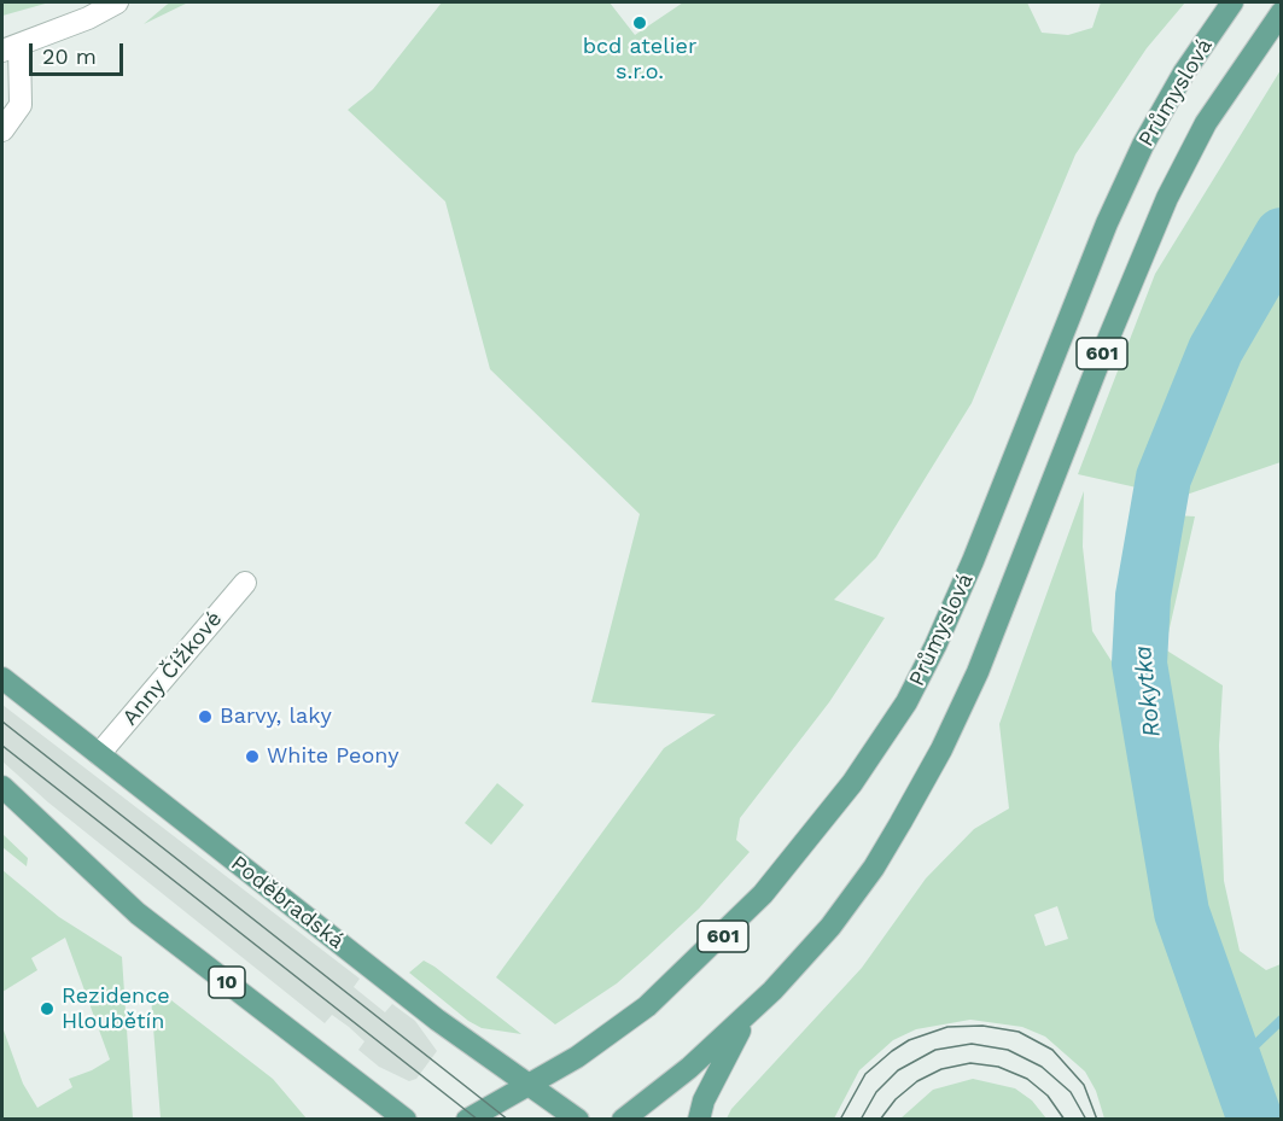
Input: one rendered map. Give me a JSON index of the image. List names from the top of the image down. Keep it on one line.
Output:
{"streets":{"main road":["Průmyslová","601","Poděbradská","10"],"street":["Anny Čížkové"]},"crossings":[["Průmyslová","Poděbradská"],["Anny Čížkové","Poděbradská"]],"water":["Rokytka"],"places":["bcd atelier s.r.o.","Barvy, laky","White Peony","Rezidence Hloubětín"],"scale_bar":"20 m"}
